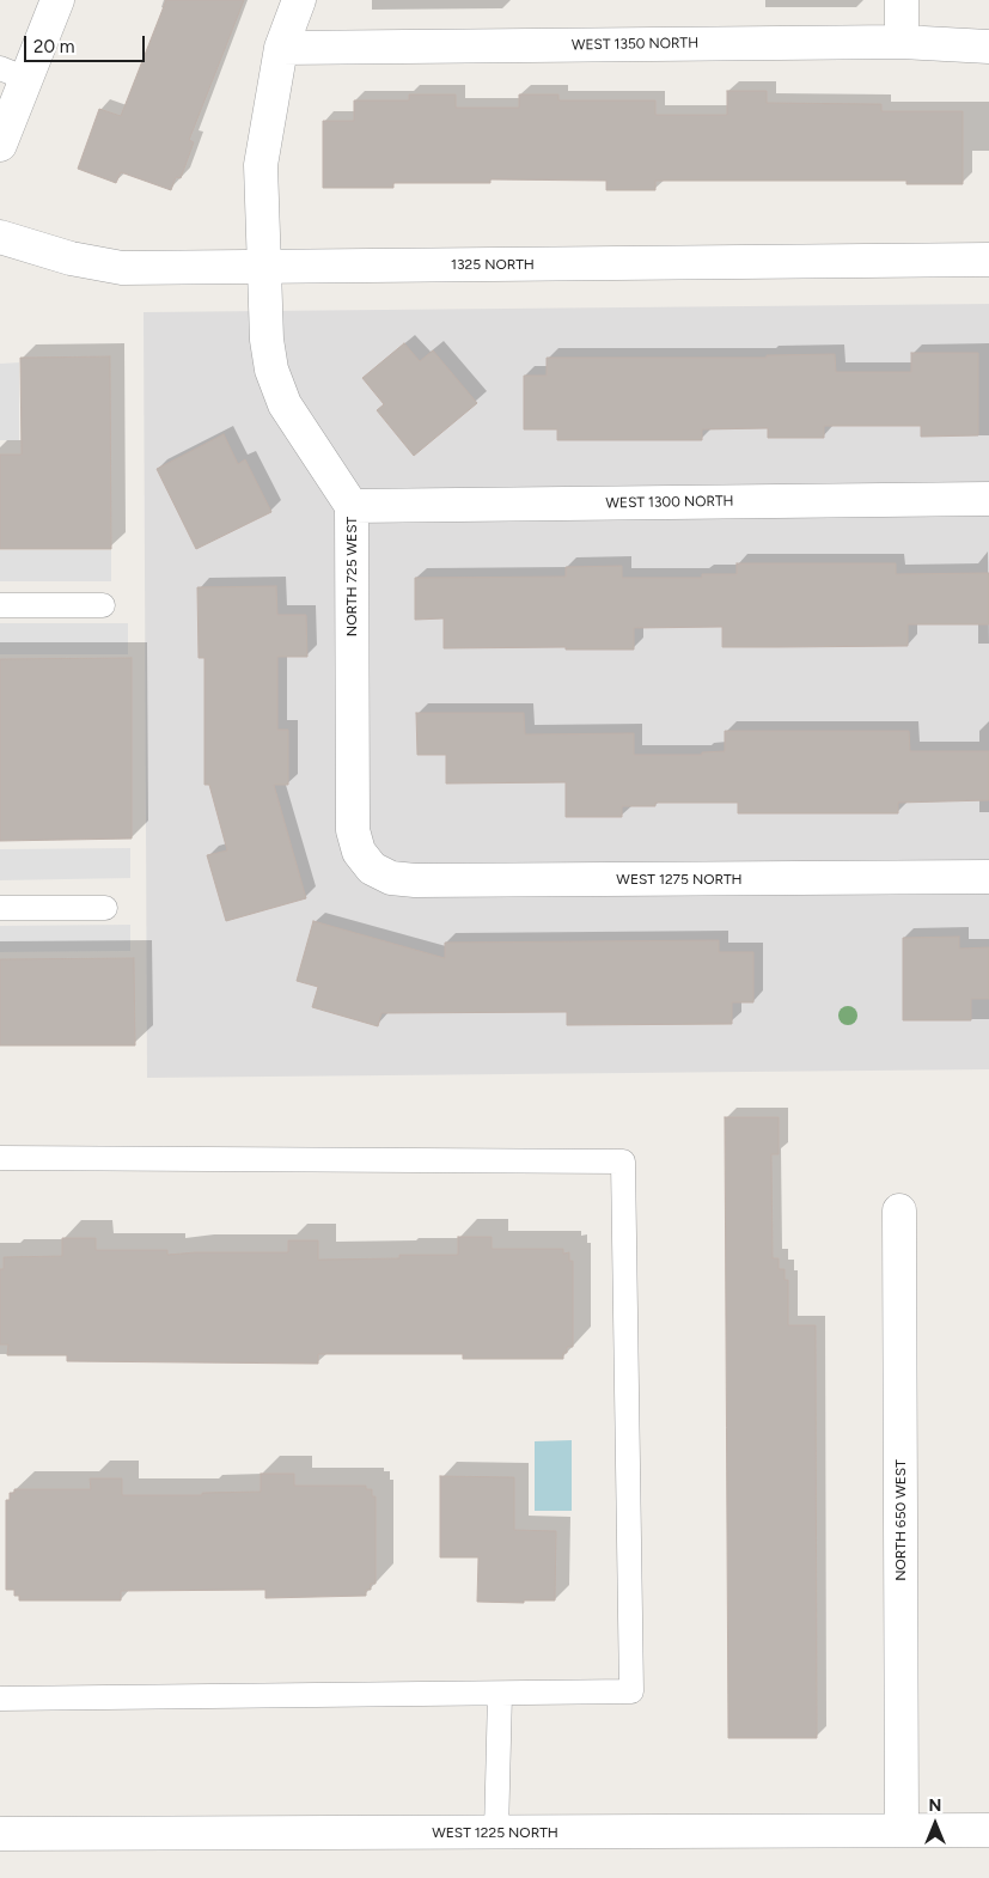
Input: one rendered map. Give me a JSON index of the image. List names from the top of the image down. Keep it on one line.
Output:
{"streets":{"street":["WEST 1350 NORTH","1325 NORTH","WEST 1300 NORTH","NORTH 725 WEST","WEST 1275 NORTH","NORTH 650 WEST","WEST 1225 NORTH"]},"crossings":[["WEST 1350 NORTH","NORTH 725 WEST"],["1325 NORTH","NORTH 725 WEST"],["WEST 1300 NORTH","NORTH 725 WEST"],["NORTH 725 WEST","WEST 1275 NORTH"],["NORTH 650 WEST","WEST 1225 NORTH"]],"scale_bar":"20 m","north":"top"}
